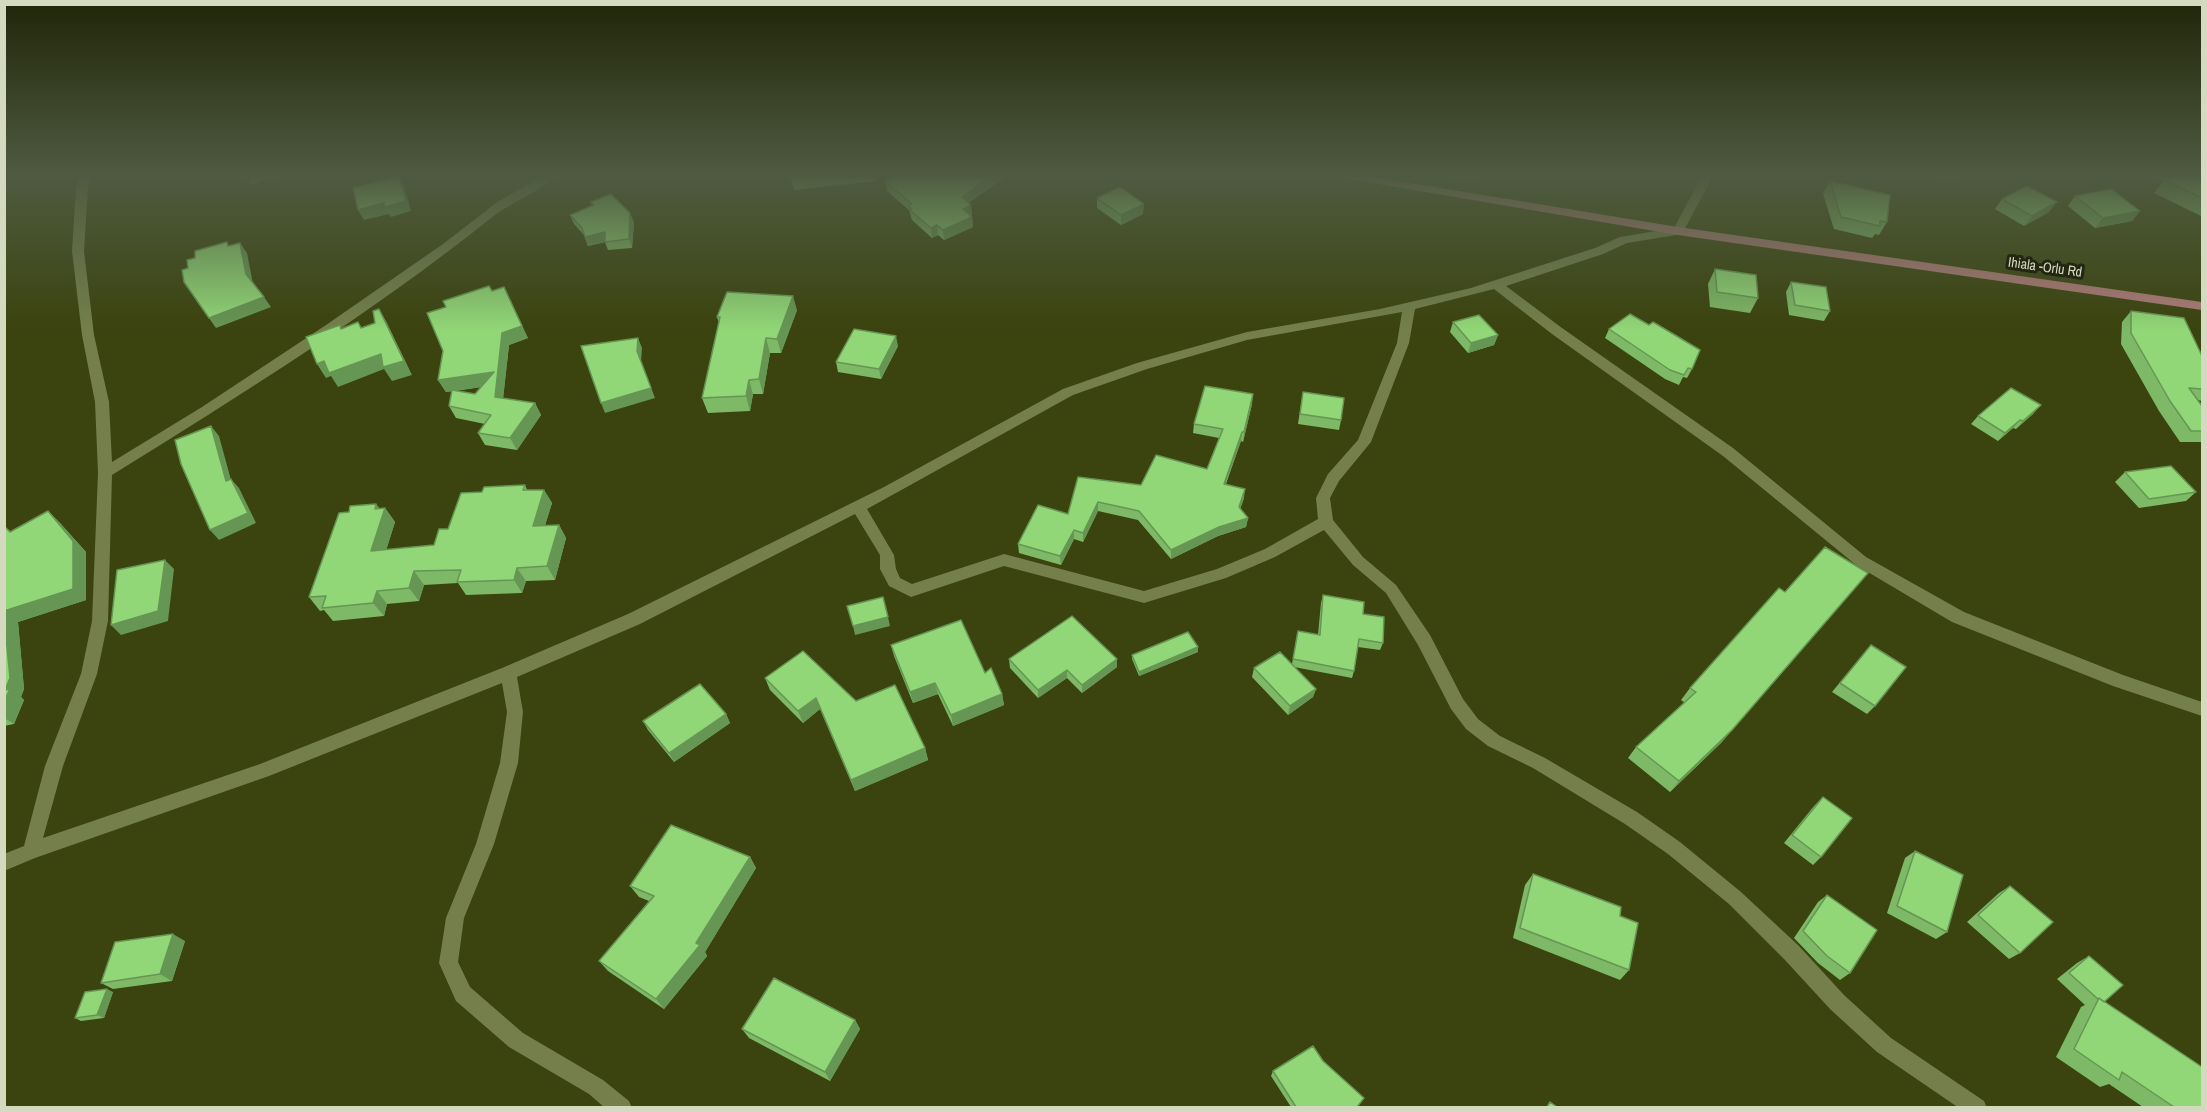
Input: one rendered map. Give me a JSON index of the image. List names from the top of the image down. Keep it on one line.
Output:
{"streets":{"main road":["Ihiala -Orlu Rd"]}}
